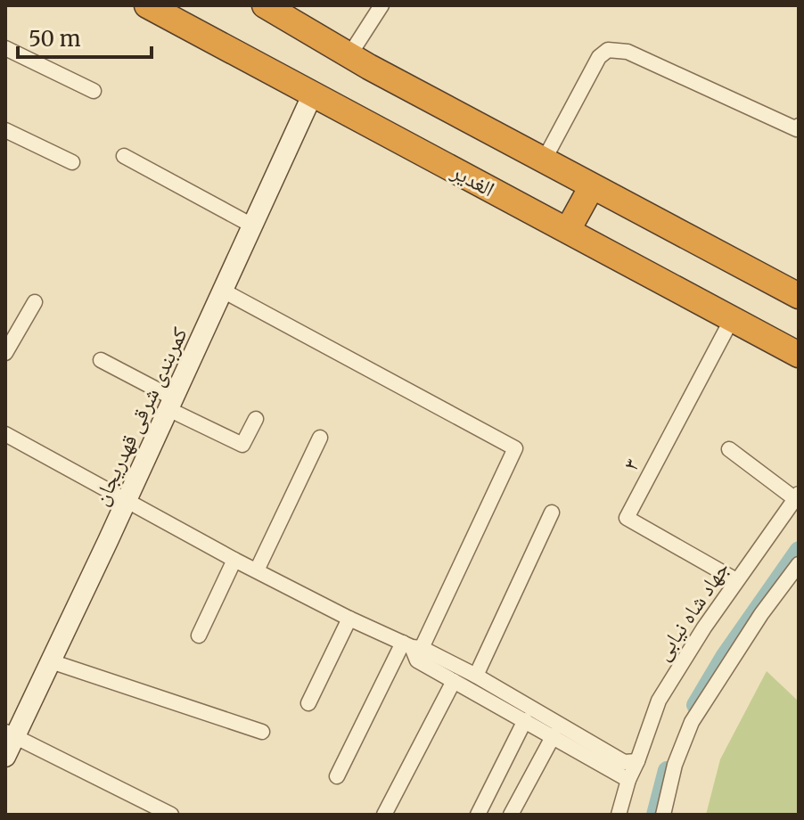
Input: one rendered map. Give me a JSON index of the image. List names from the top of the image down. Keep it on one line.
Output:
{"streets":{"highway":["الغدیر"],"street":["کمربندی شرقی قهدریجان","۳","جهاد شاه نیابی"]},"crossings":[["الغدیر","کمربندی شرقی قهدریجان"],["الغدیر","۳"],["۳","جهاد شاه نیابی"]],"scale_bar":"50 m"}
